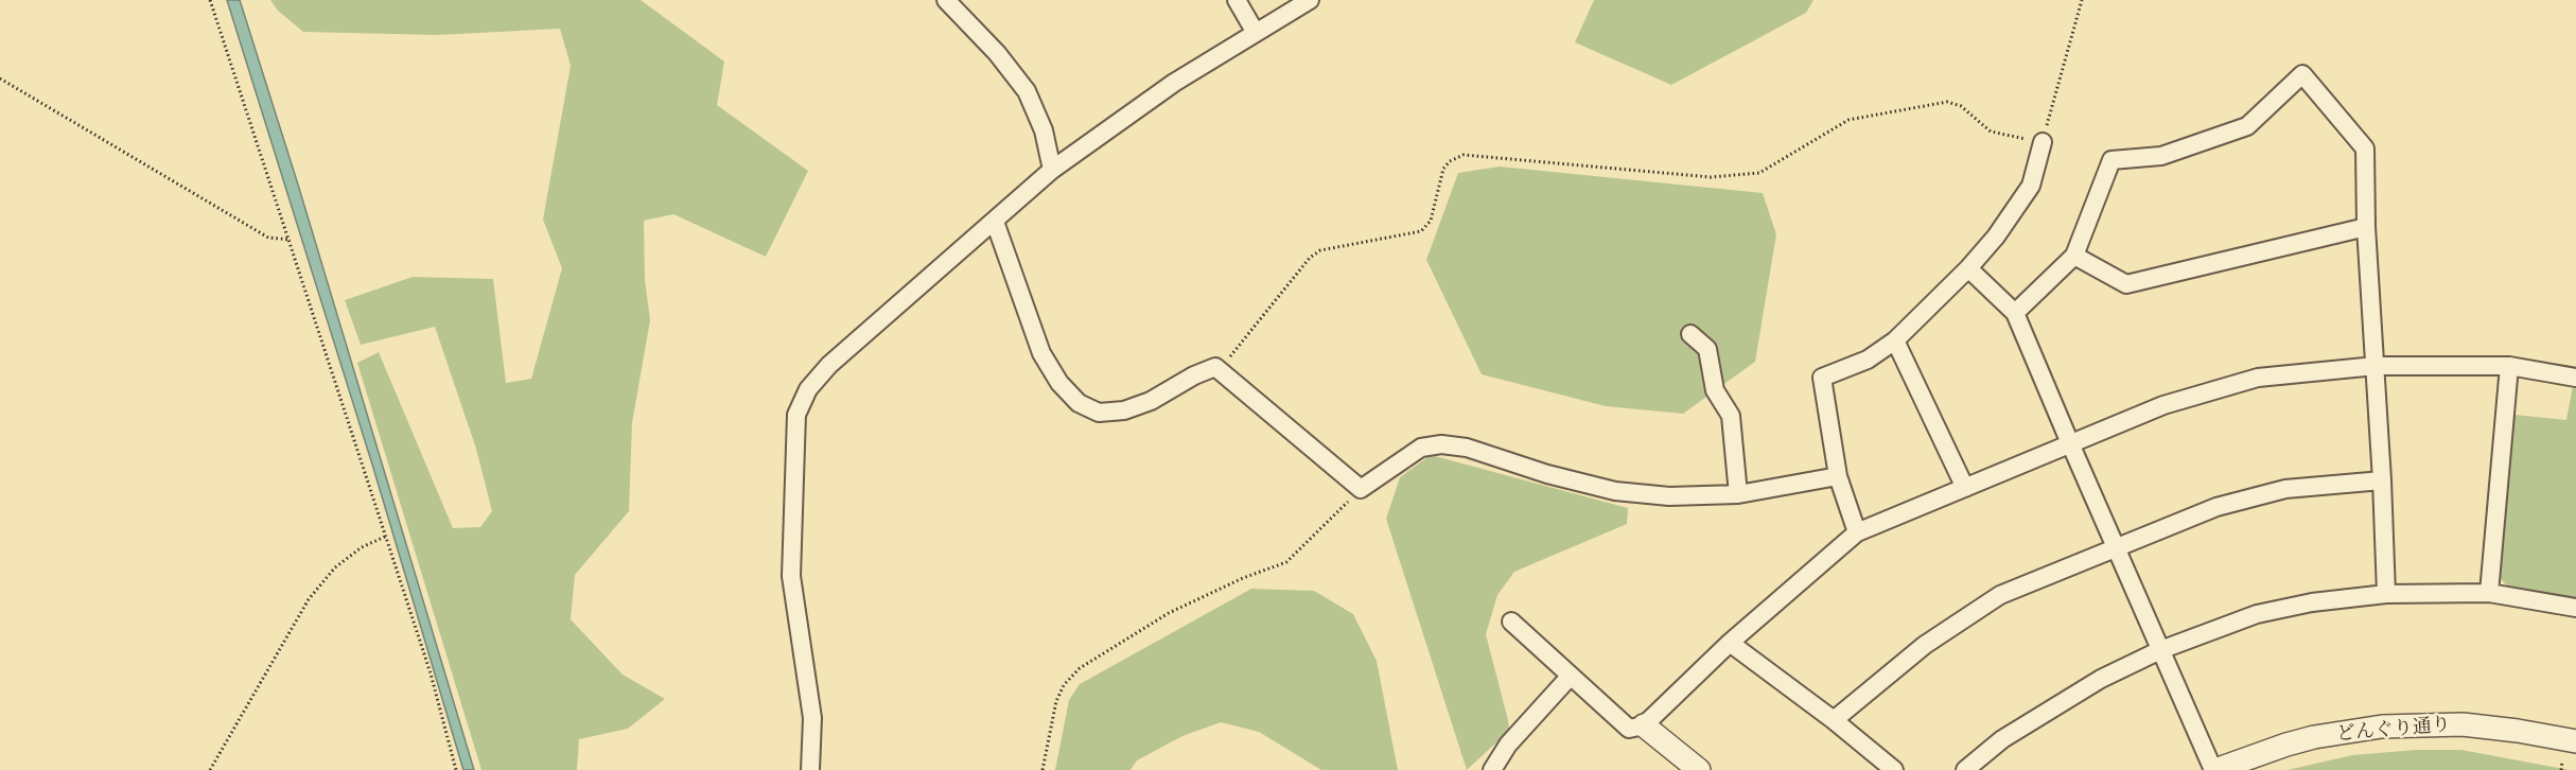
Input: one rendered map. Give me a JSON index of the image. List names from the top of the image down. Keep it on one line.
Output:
{"streets":{"street":["どんぐり通り"]}}
